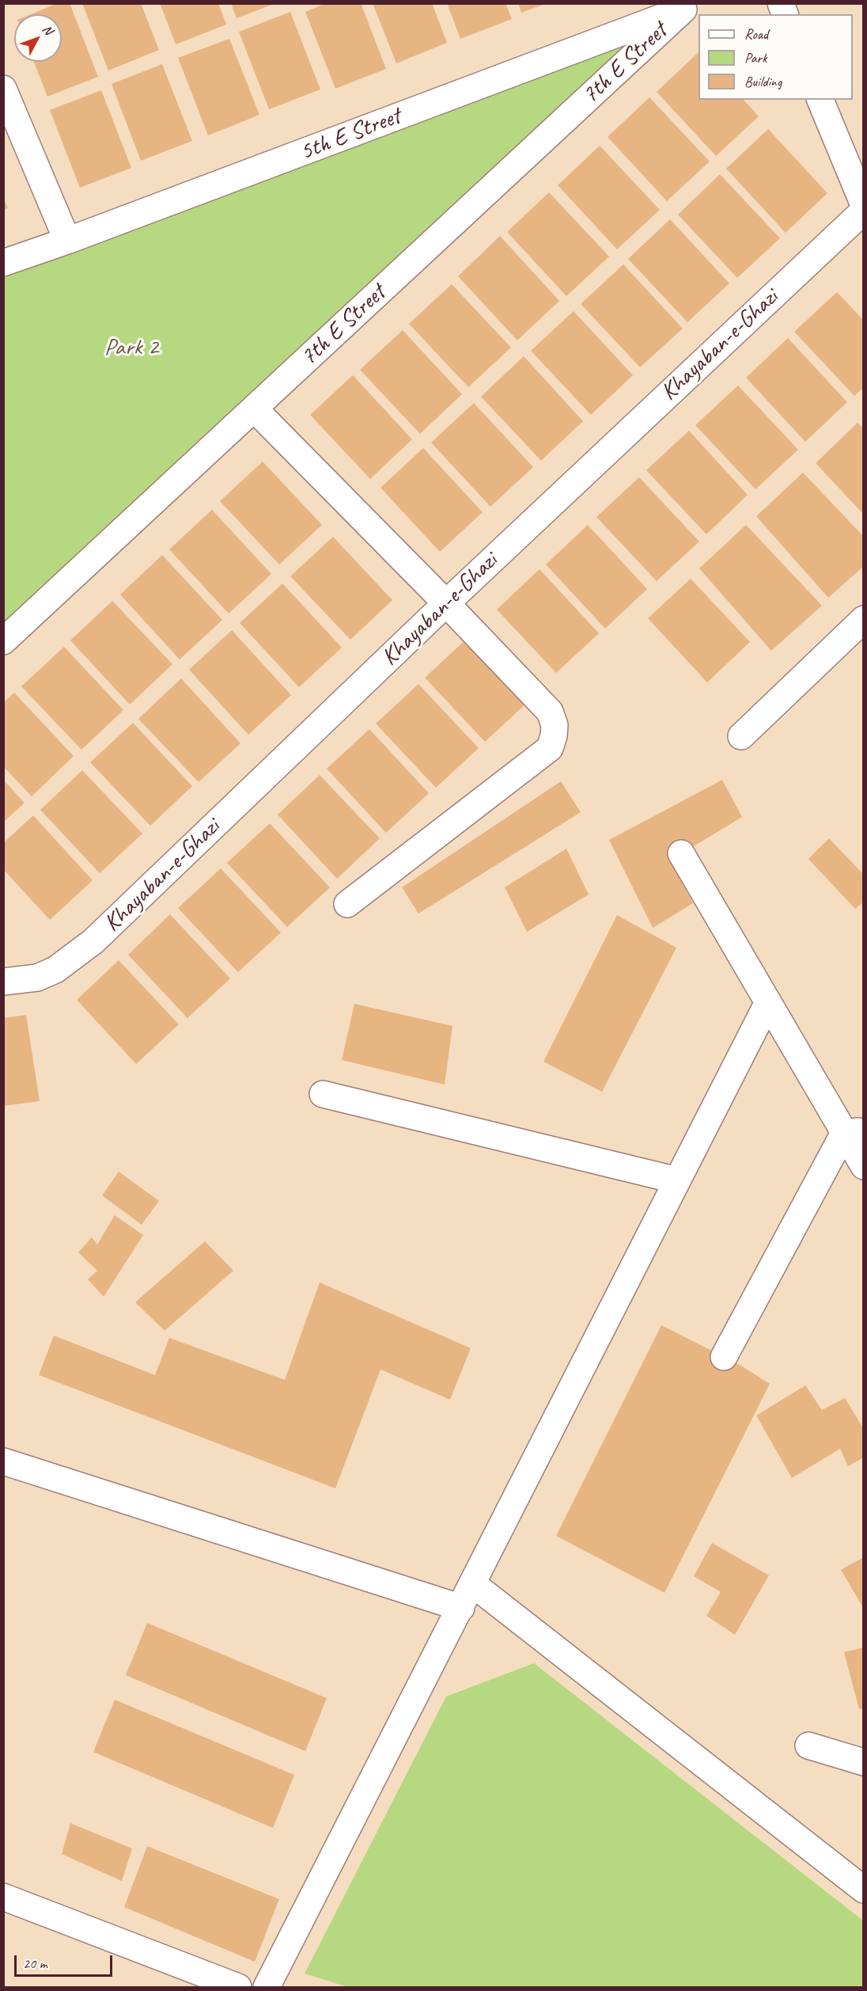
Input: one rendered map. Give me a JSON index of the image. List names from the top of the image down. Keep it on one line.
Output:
{"streets":{"street":["7th E Street","5th E Street","Khayaban-e-Ghazi"]},"crossings":[["7th E Street","5th E Street"]],"parks":["Park 2"],"legend":["Road","Park","Building"],"scale_bar":"20 m","north":"top right"}
